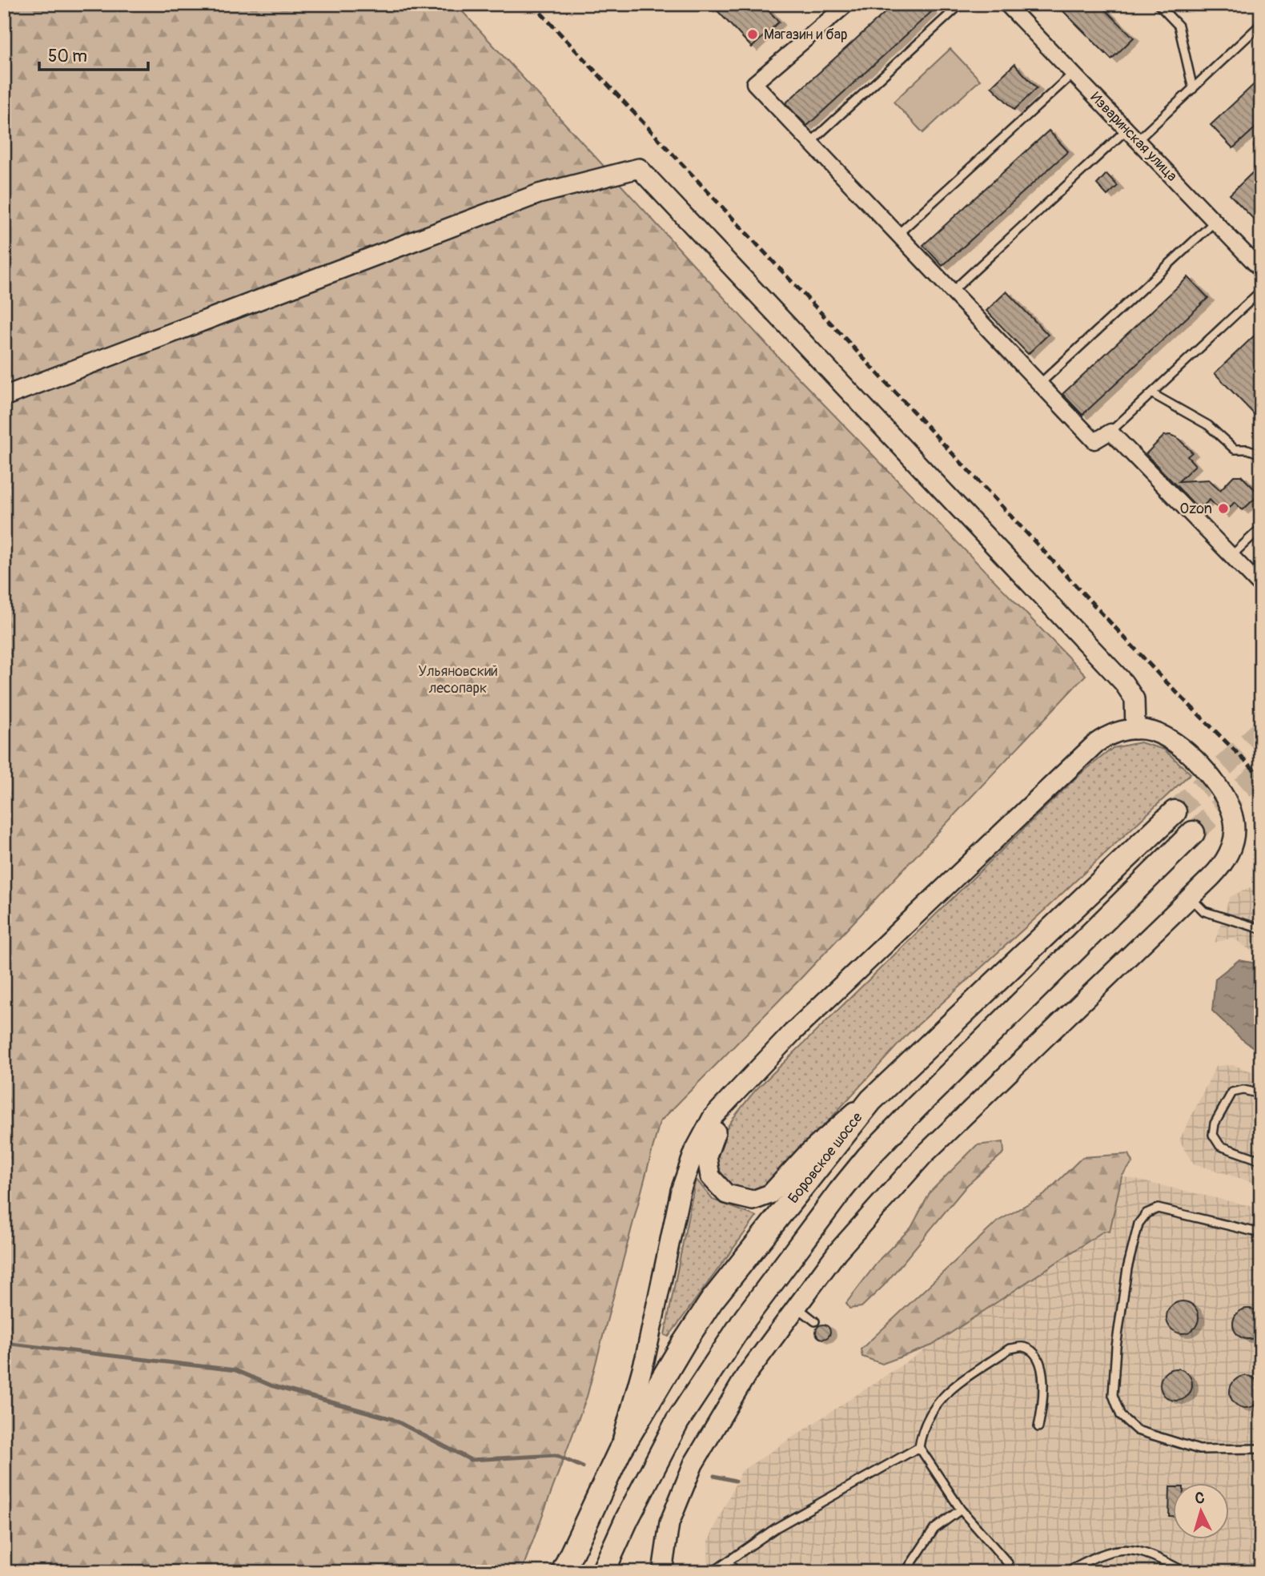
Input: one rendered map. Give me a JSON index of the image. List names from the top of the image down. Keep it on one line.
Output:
{"streets":{"main road":["Боровское шоссе"],"street":["Изваринская улица"]},"parks":["Ульяновский лесопарк"],"places":["Магазин и бар","Ozon"],"scale_bar":"50 m","north":"top"}
